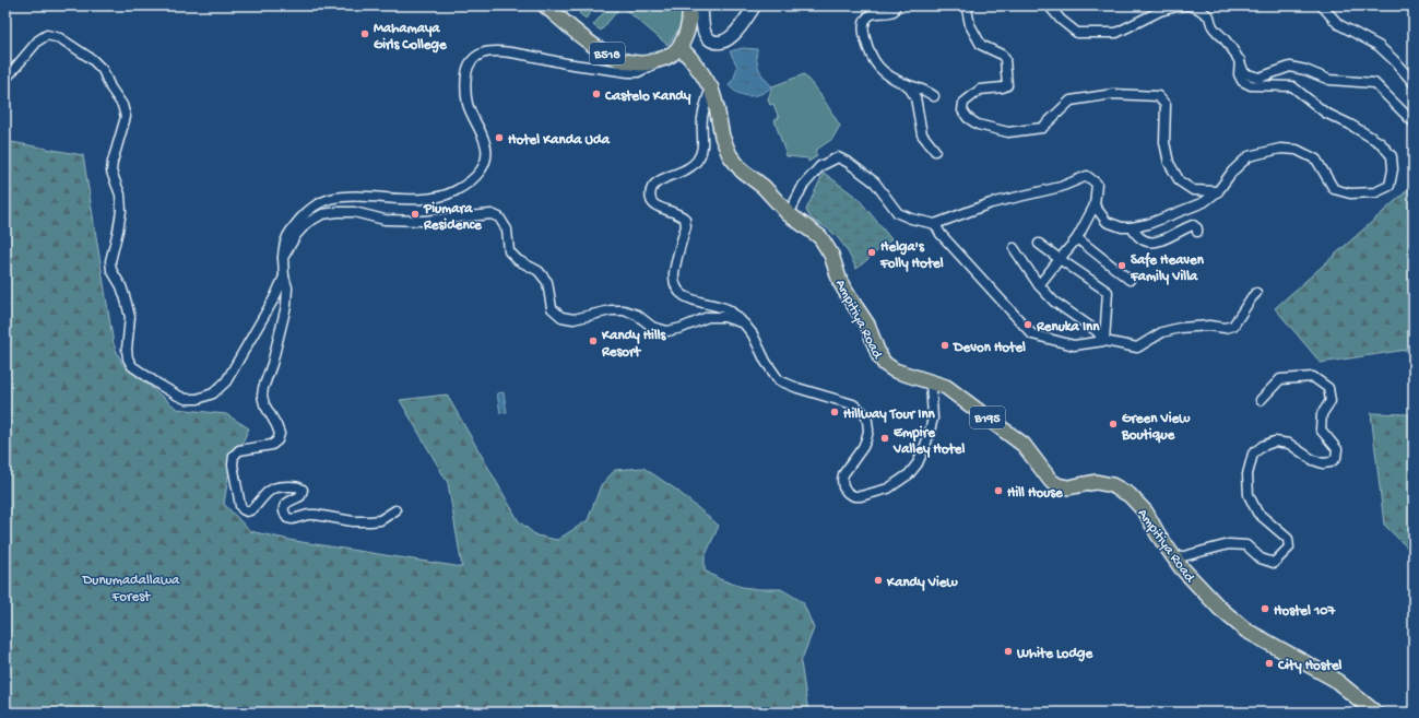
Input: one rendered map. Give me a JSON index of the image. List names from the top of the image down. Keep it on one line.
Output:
{"streets":{"main road":["B518","Ampitiya Road","B195"]},"crossings":[["B518","Ampitiya Road"]],"parks":["Dunumadallawa Forest"],"places":["Mahamaya Girls College","Castelo Kandy","Hotel Kanda Uda","Piumara Residence","Helga's Folly Hotel","Safe Heaven Family Villa","Renuka Inn","Kandy Hills Resort","Devon Hotel","Hillway Tour Inn","Green View Boutique","Empire Valley Hotel","Hill House","Kandy View","Hostel 107","White Lodge","City Hostel"]}
